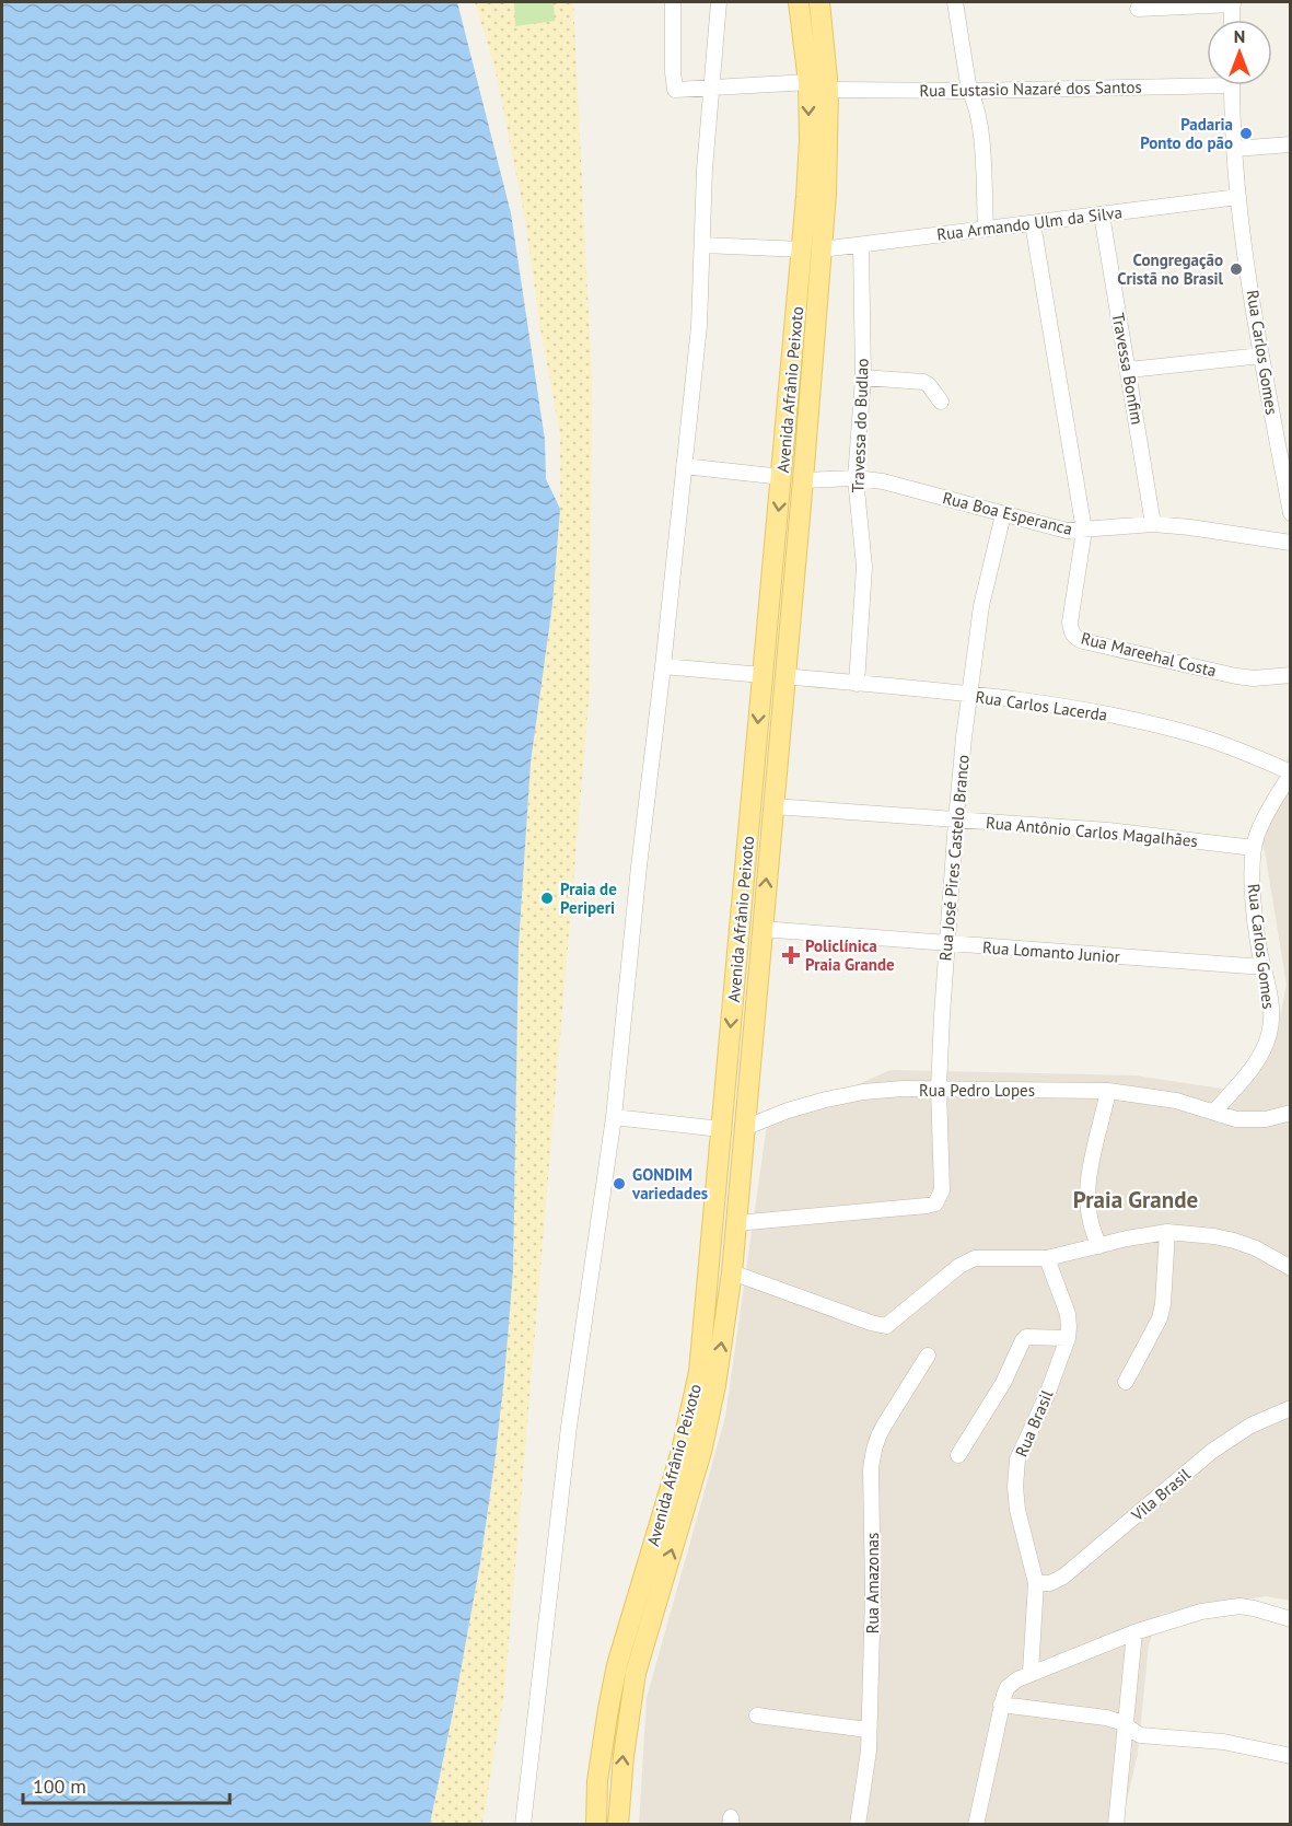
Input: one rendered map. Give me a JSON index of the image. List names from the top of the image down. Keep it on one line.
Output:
{"streets":{"main road":["Avenida Afrânio Peixoto"],"street":["Rua Eustasio Nazaré dos Santos","Rua Armando Ulm da Silva","Rua Carlos Gomes","Travessa Bonfim","Travessa do Budlao","Rua Boa Esperanca","Rua Mareehal Costa","Rua Carlos Lacerda","Rua Antônio Carlos Magalhães","Rua José Pires Castelo Branco","Rua Lomanto Junior","Rua Pedro Lopes","Rua Brasil","Vila Brasil","Rua Amazonas"]},"crossings":[["Rua Eustasio Nazaré dos Santos","Avenida Afrânio Peixoto"],["Rua Armando Ulm da Silva","Rua Carlos Gomes"],["Rua Armando Ulm da Silva","Travessa Bonfim"],["Rua Armando Ulm da Silva","Avenida Afrânio Peixoto"],["Rua Armando Ulm da Silva","Travessa do Budlao"],["Rua Carlos Gomes","Rua Carlos Lacerda"],["Rua Carlos Gomes","Rua Antônio Carlos Magalhães"],["Rua Carlos Gomes","Rua Lomanto Junior"],["Rua Carlos Gomes","Rua Pedro Lopes"],["Travessa Bonfim","Rua Boa Esperanca"],["Avenida Afrânio Peixoto","Rua Boa Esperanca"],["Avenida Afrânio Peixoto","Rua Carlos Lacerda"],["Avenida Afrânio Peixoto","Rua Antônio Carlos Magalhães"],["Avenida Afrânio Peixoto","Rua José Pires Castelo Branco"],["Avenida Afrânio Peixoto","Rua Lomanto Junior"],["Avenida Afrânio Peixoto","Rua Pedro Lopes"],["Travessa do Budlao","Rua Boa Esperanca"],["Travessa do Budlao","Rua Carlos Lacerda"],["Rua Boa Esperanca","Rua Mareehal Costa"],["Rua Boa Esperanca","Rua José Pires Castelo Branco"],["Rua Carlos Lacerda","Rua José Pires Castelo Branco"],["Rua Antônio Carlos Magalhães","Rua José Pires Castelo Branco"],["Rua José Pires Castelo Branco","Rua Lomanto Junior"],["Rua José Pires Castelo Branco","Rua Pedro Lopes"],["Rua Brasil","Vila Brasil"]],"districts":["Praia Grande"],"places":{"other":["Padaria Ponto do pão","Congregação Cristã no Brasil","Praia de Periperi","GONDIM variedades"],"health":["Policlínica Praia Grande"]},"scale_bar":"100 m","north":"top"}
